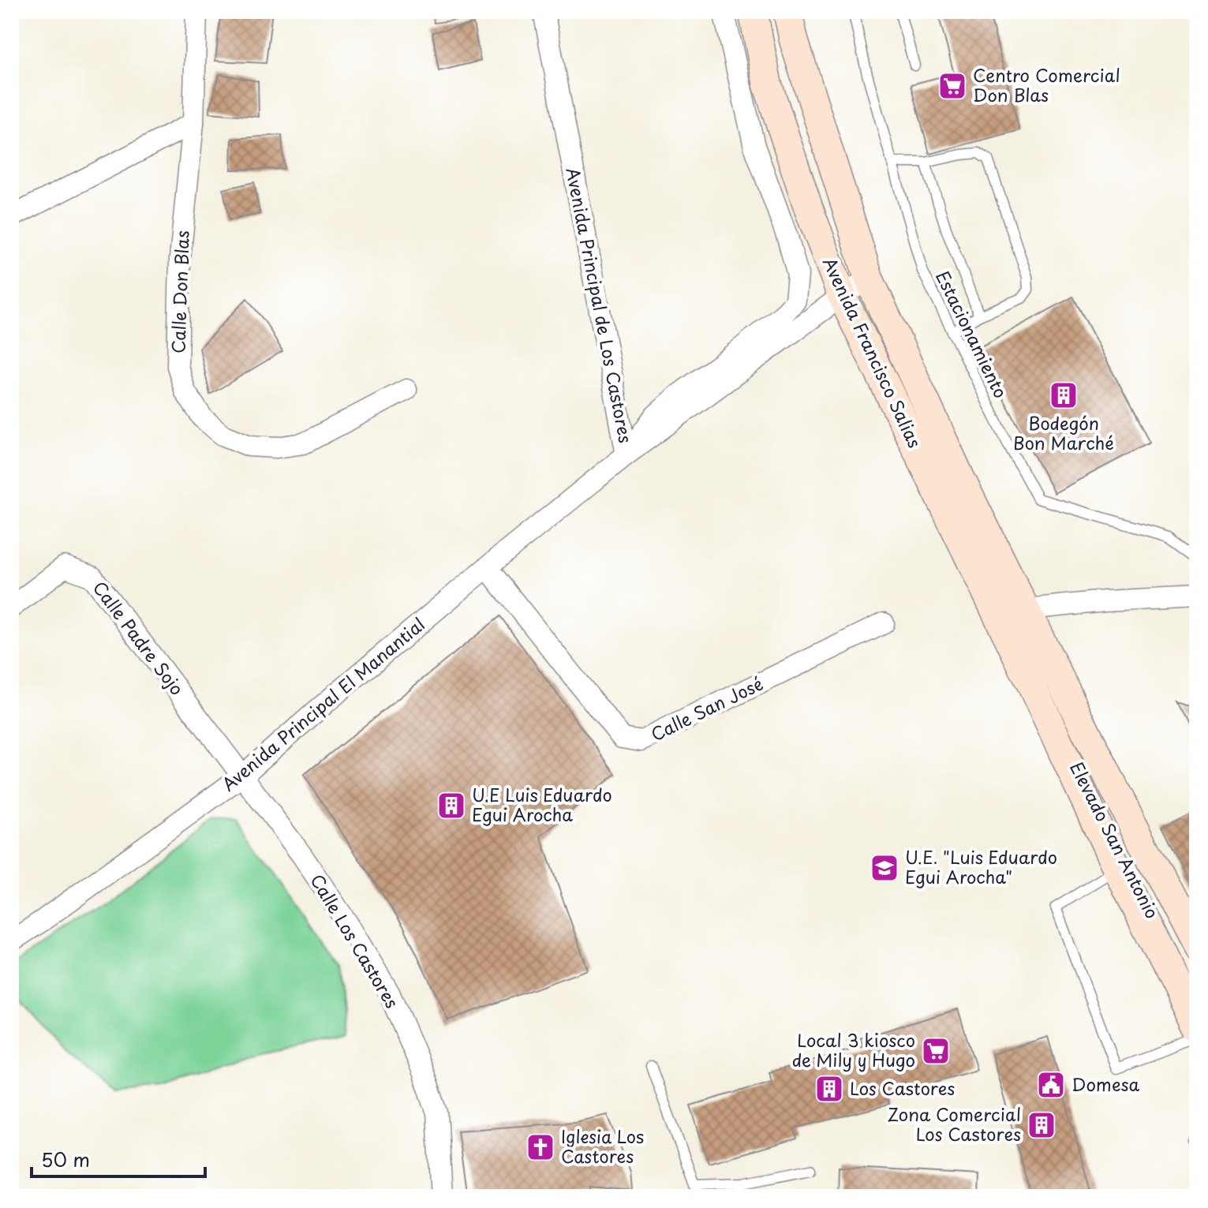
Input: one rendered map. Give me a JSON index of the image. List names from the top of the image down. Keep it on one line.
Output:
{"streets":{"street":["Calle Don Blas","Avenida Principal de Los Castores","Avenida Francisco Salias","Calle Padre Sojo","Avenida Principal El Manantial","Calle San José","Elevado San Antonio","Calle Los Castores"],"lane":["Estacionamiento"]},"crossings":[["Avenida Principal de Los Castores","Avenida Francisco Salias"],["Avenida Principal de Los Castores","Avenida Principal El Manantial"],["Avenida Francisco Salias","Elevado San Antonio"],["Calle Padre Sojo","Avenida Principal El Manantial"],["Calle Padre Sojo","Calle Los Castores"],["Avenida Principal El Manantial","Calle San José"],["Avenida Principal El Manantial","Calle Los Castores"]],"places":{"supermarket":["Centro Comercial Don Blas","Local 3 kiosco de Mily y Hugo"],"building":["Bodegón Bon Marché","U.E Luis Eduardo Egui Arocha","Los Castores","Zona Comercial Los Castores"],"school or university":["U.E. \"Luis Eduardo Egui Arocha\""],"public building":["Domesa"],"church":["Iglesia Los Castores"]},"scale_bar":"50 m"}
